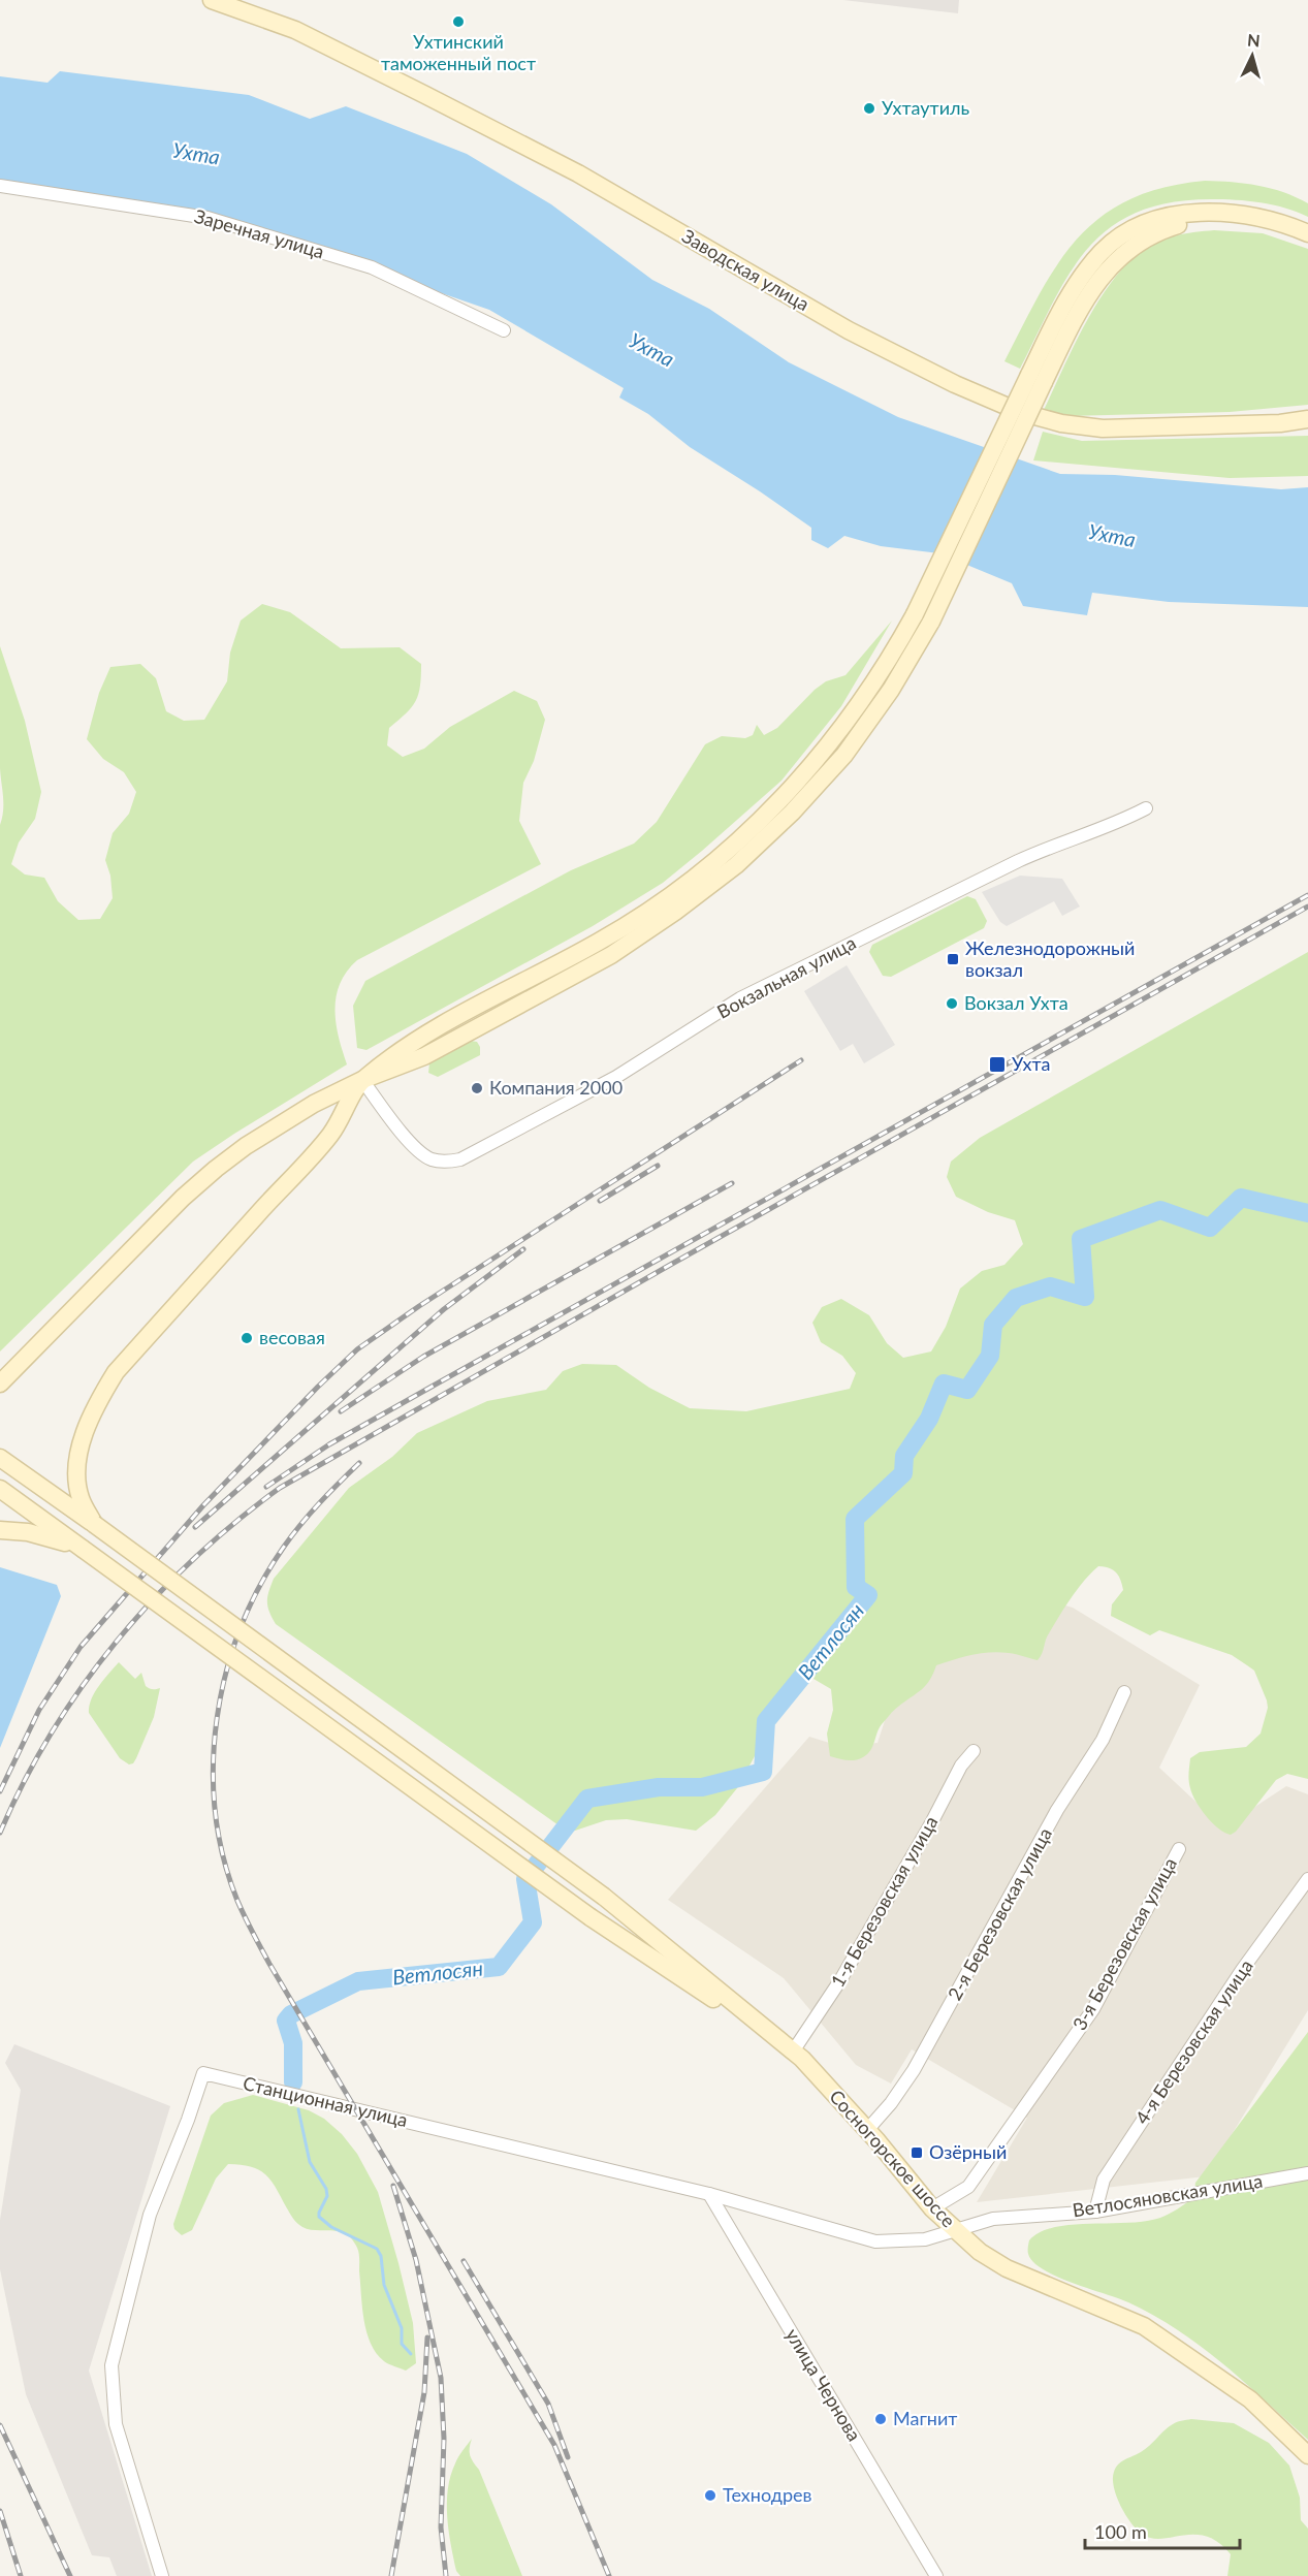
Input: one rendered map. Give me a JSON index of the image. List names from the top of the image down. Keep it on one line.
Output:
{"streets":{"street":["Заречная улица","Заводская улица","Вокзальная улица","1-я Березовская улица","2-я Березовская улица","3-я Березовская улица","4-я Березовская улица","Станционная улица","Сосногорское шоссе","Ветлосяновская улица","улица Чернова"]},"crossings":[["1-я Березовская улица","Сосногорское шоссе"],["2-я Березовская улица","Сосногорское шоссе"],["3-я Березовская улица","Сосногорское шоссе"],["4-я Березовская улица","Ветлосяновская улица"],["Станционная улица","Сосногорское шоссе"],["Станционная улица","Ветлосяновская улица"],["Станционная улица","улица Чернова"],["Сосногорское шоссе","Ветлосяновская улица"]],"water":["Ухта","Ветлосян"],"places":{"other":["Ухтинский таможенный пост","Ухтаутиль","Вокзал Ухта","Компания 2000","весовая","Магнит","Технодрев"],"transit":["Железнодорожный вокзал","Ухта","Озёрный"]},"scale_bar":"100 m","north":"top"}
